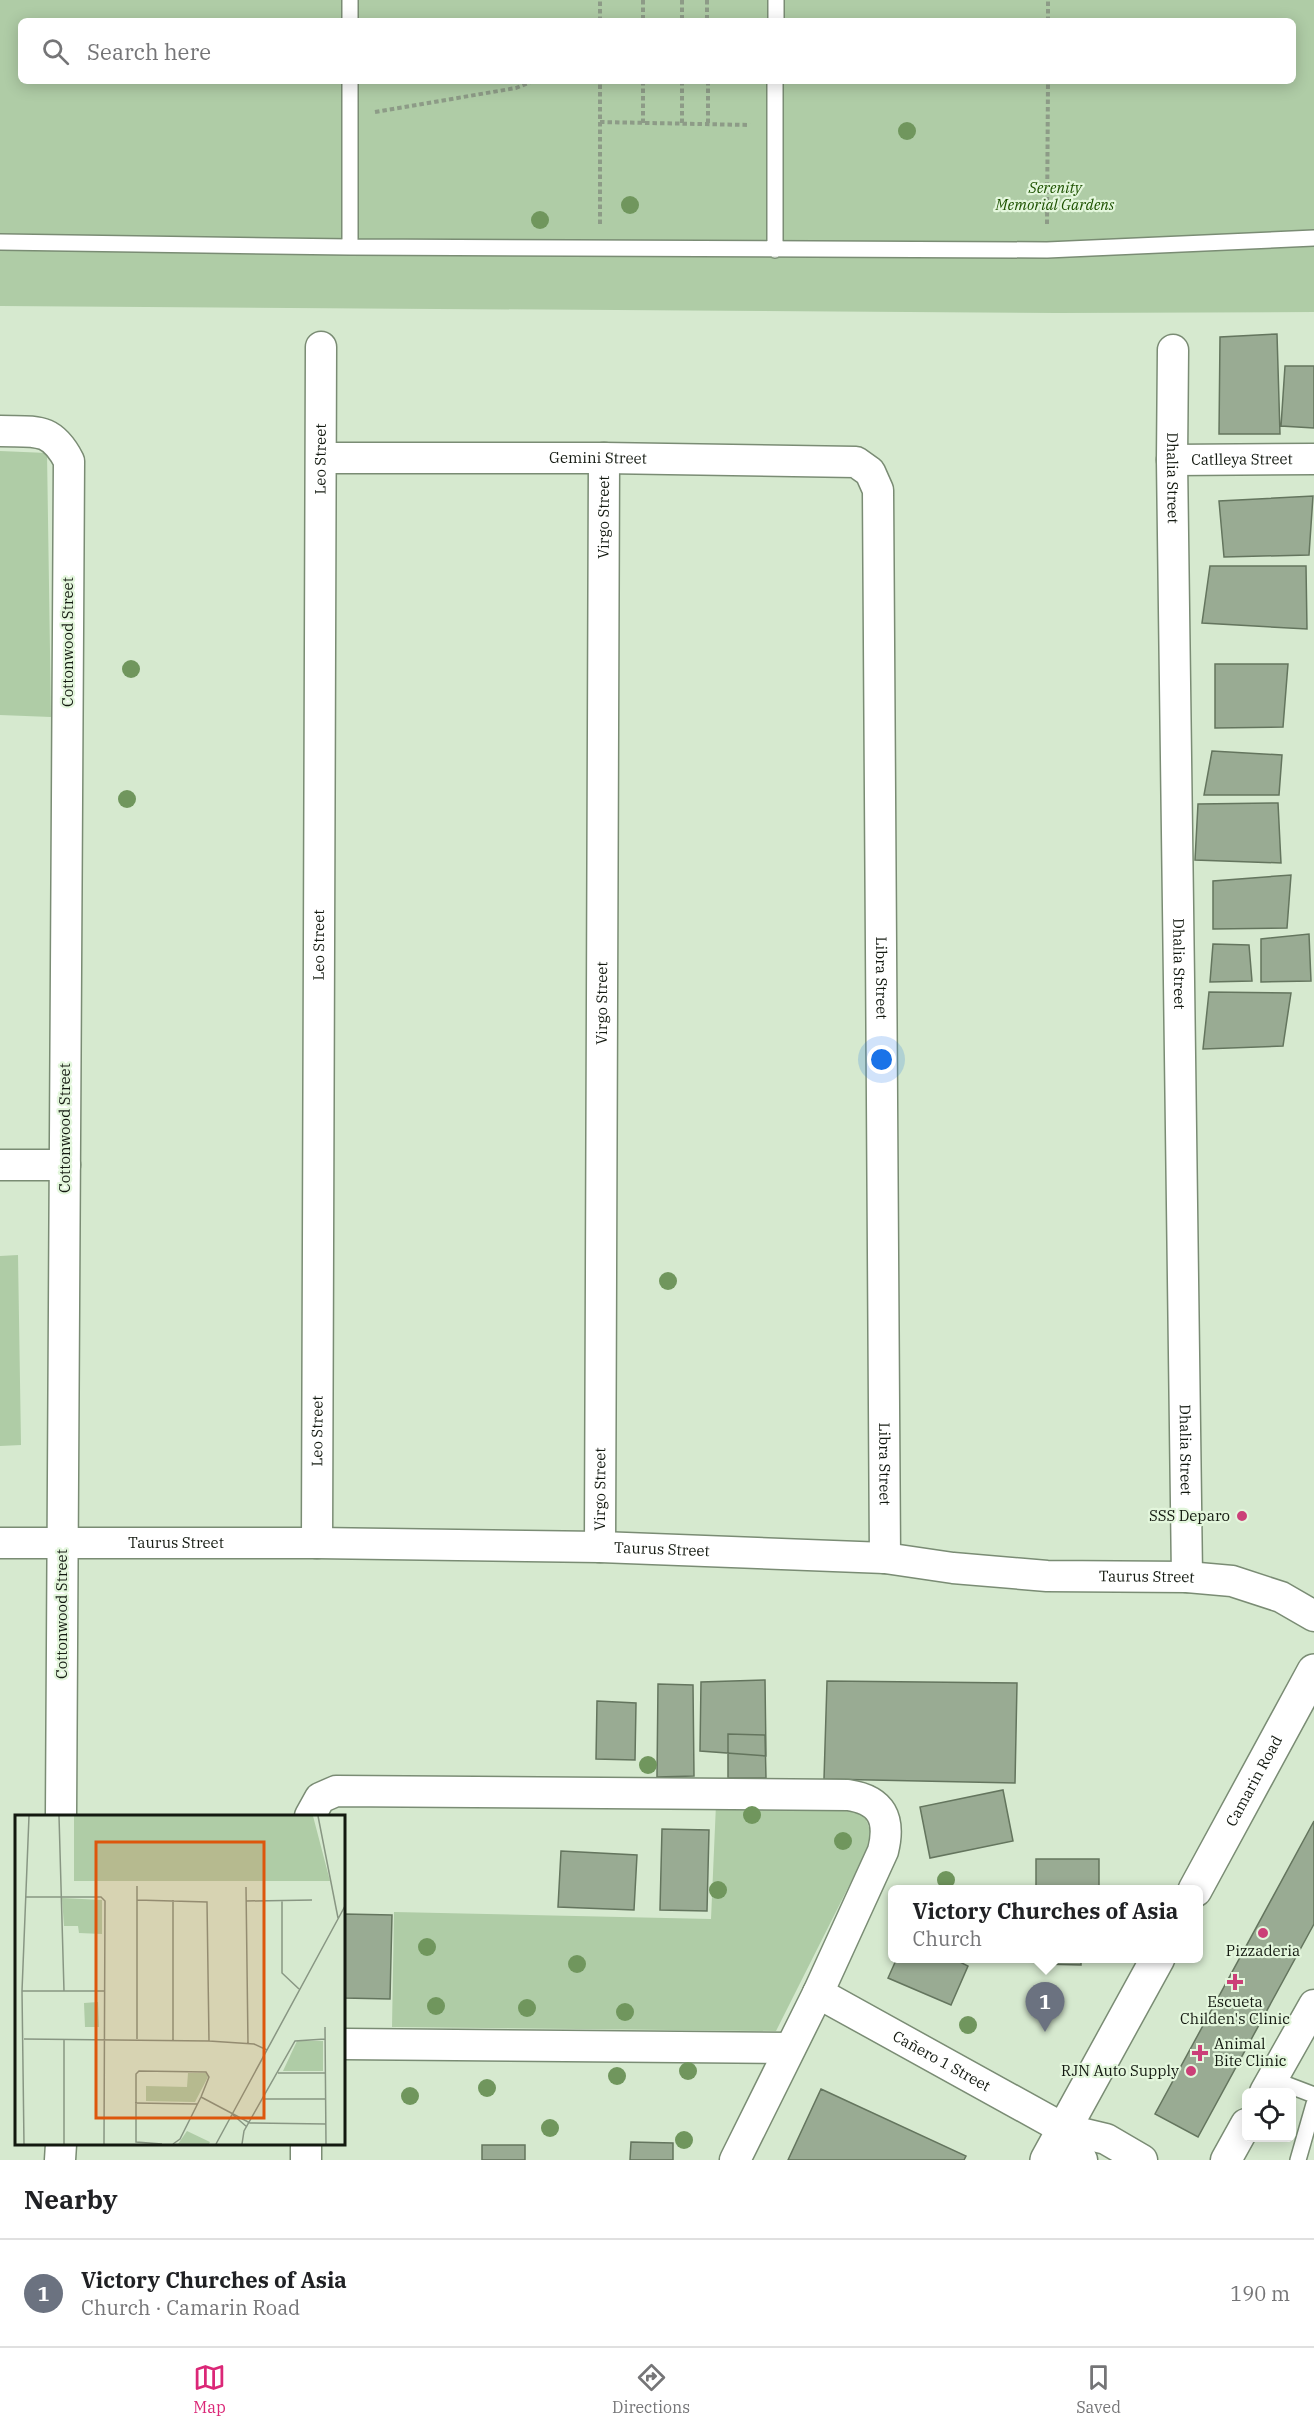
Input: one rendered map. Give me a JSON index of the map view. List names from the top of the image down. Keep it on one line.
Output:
{"streets":{"main road":["Camarin Road"],"street":["Gemini Street","Leo Street","Catlleya Street","Dhalia Street","Virgo Street","Cottonwood Street","Libra Street","Taurus Street","Cañero 1 Street"]},"crossings":[["Gemini Street","Leo Street"],["Gemini Street","Virgo Street"],["Gemini Street","Libra Street"],["Leo Street","Taurus Street"],["Catlleya Street","Dhalia Street"],["Dhalia Street","Taurus Street"],["Virgo Street","Taurus Street"],["Cottonwood Street","Taurus Street"],["Libra Street","Taurus Street"]],"parks":["Serenity Memorial Gardens"],"places":{"other":["SSS Deparo","Pizzaderia","RJN Auto Supply"],"health":["Escueta Childen's Clinic","Animal Bite Clinic"]},"page":{"search":"Search here","popup":["Victory Churches of Asia","Church"],"pins":"1","heading":"Nearby","list":[{"mark":"1","name":"Victory Churches of Asia","note":"Church · Camarin Road","value":"190 m"}],"nav":["Map","Directions","Saved"]}}
